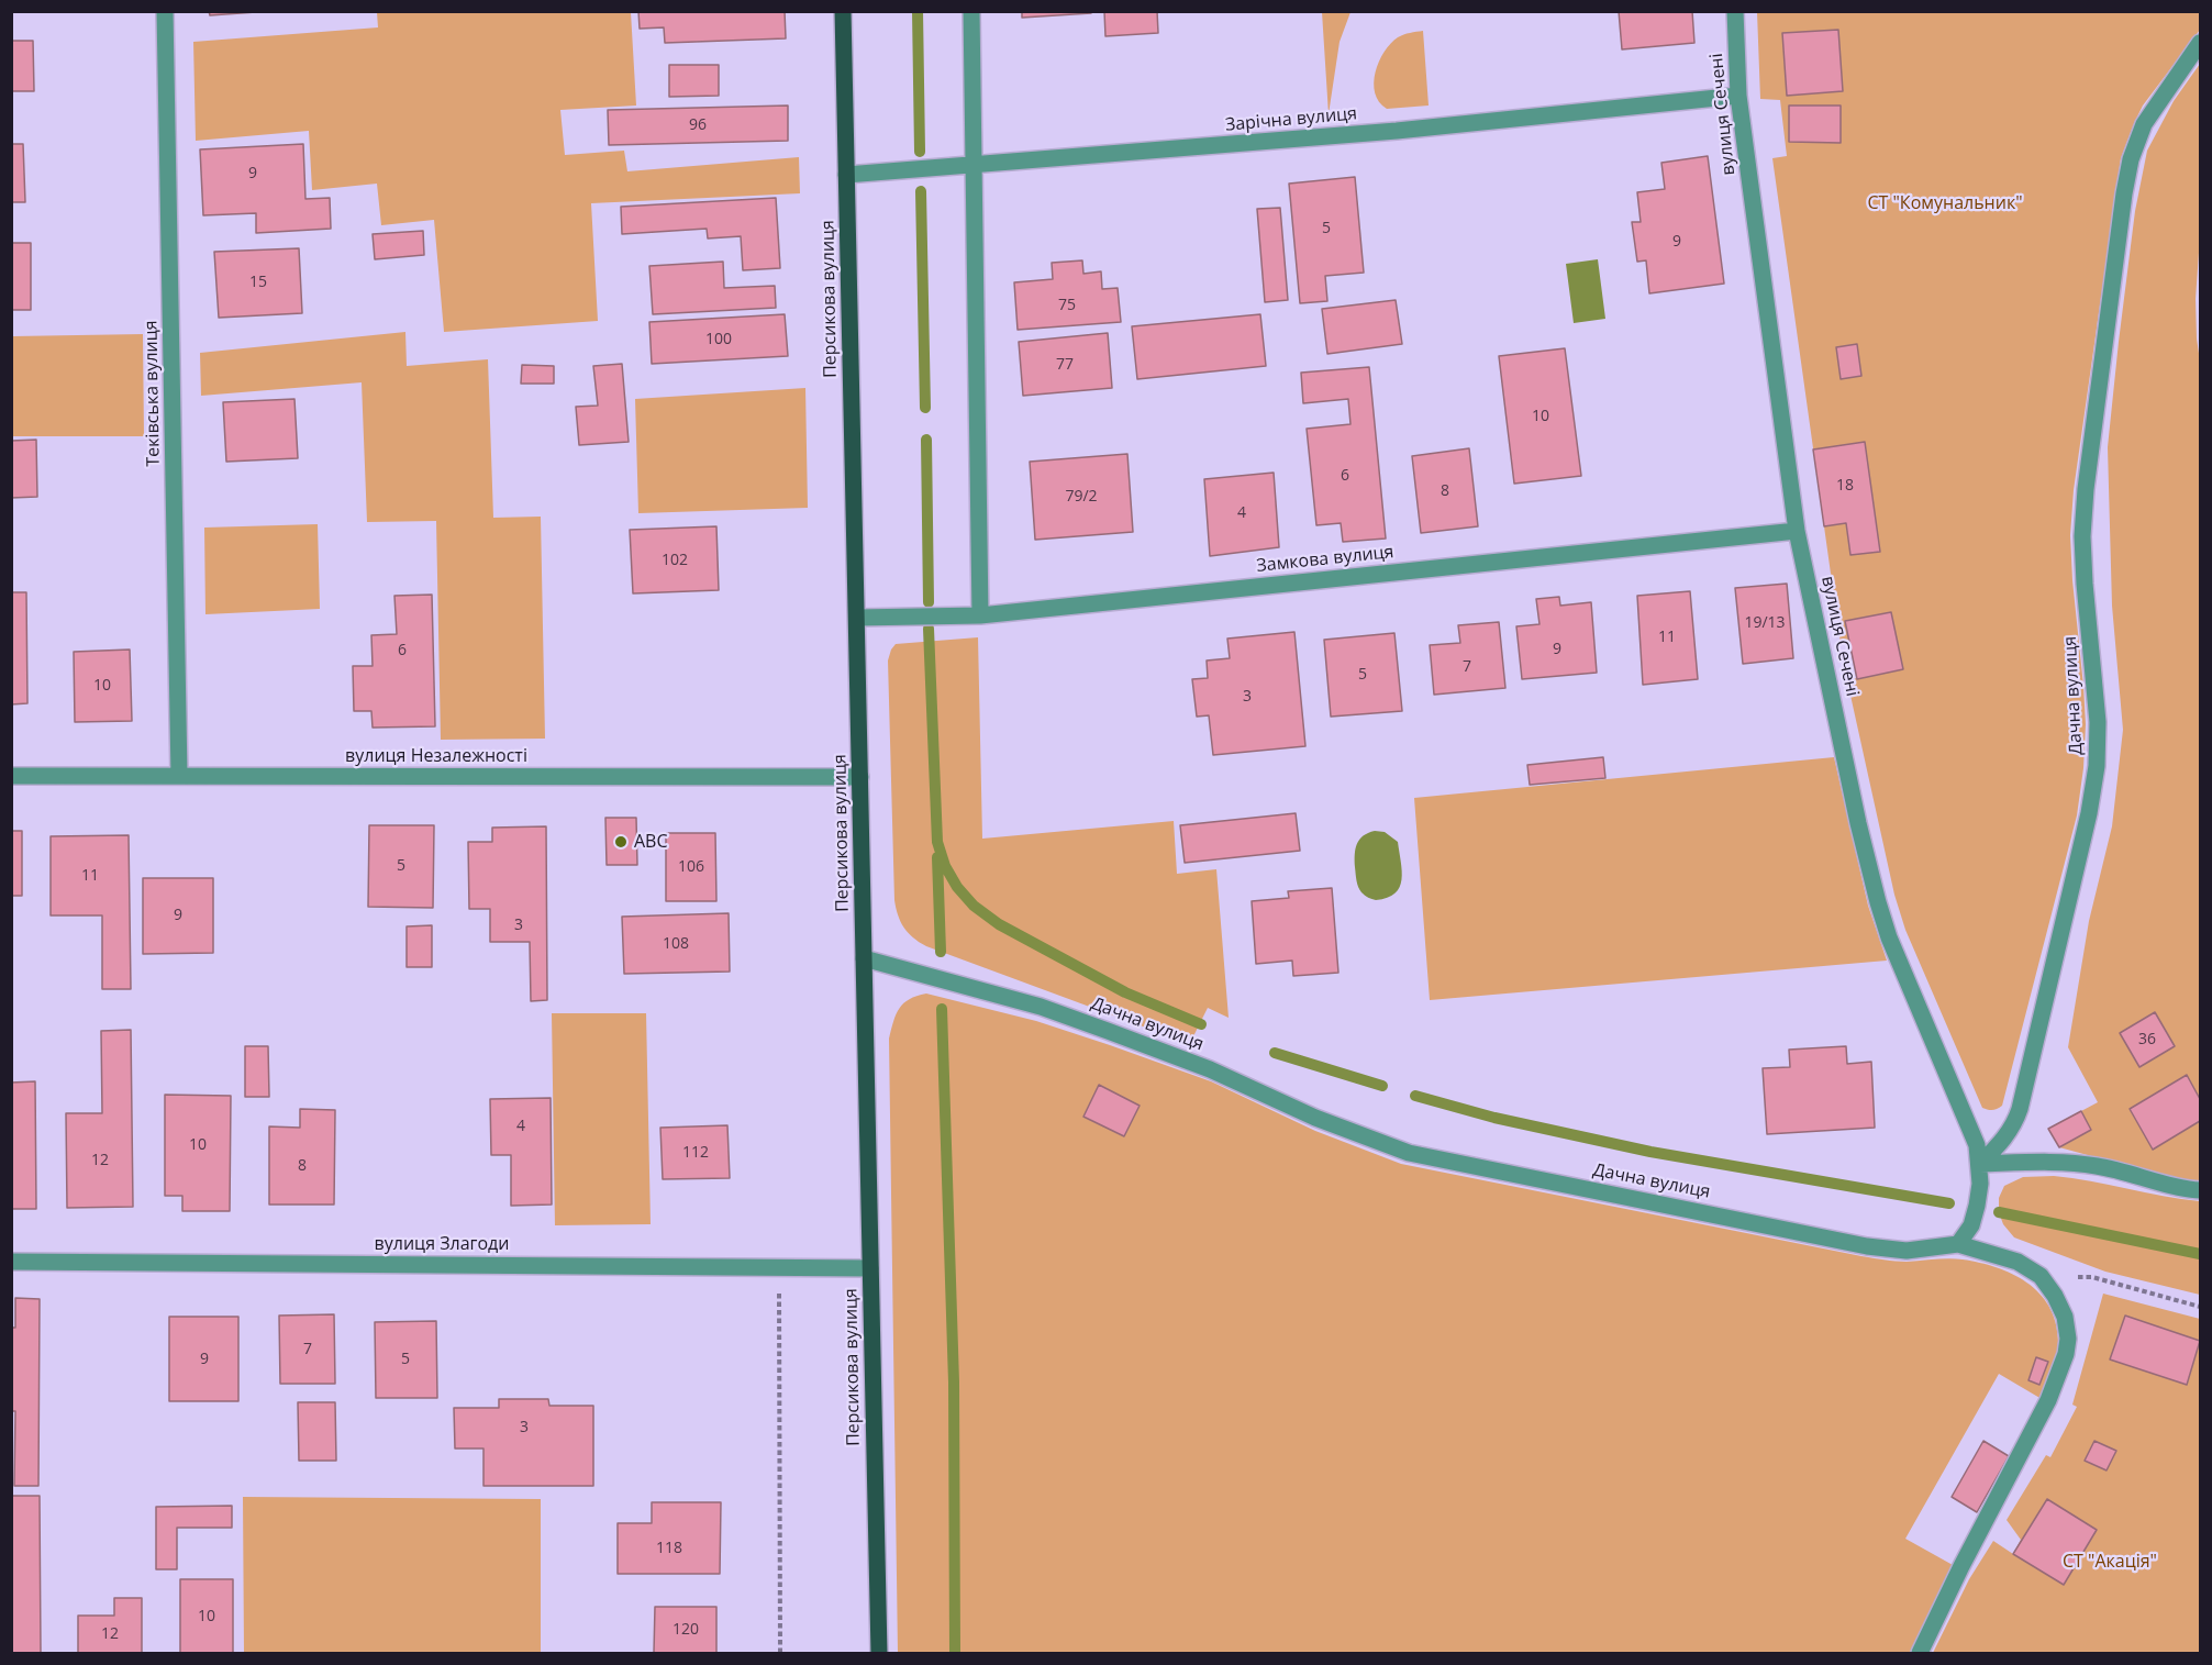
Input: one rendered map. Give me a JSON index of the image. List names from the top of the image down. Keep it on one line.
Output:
{"streets":{"main road":["Персикова вулиця"],"street":["вулиця Сечені","Зарічна вулиця","Теківська вулиця","Замкова вулиця","Дачна вулиця","вулиця Незалежності","вулиця Злагоди"]},"crossings":[["вулиця Сечені","Зарічна вулиця"],["вулиця Сечені","Замкова вулиця"],["вулиця Сечені","Дачна вулиця"],["Зарічна вулиця","Персикова вулиця"],["Персикова вулиця","Замкова вулиця"],["Персикова вулиця","Дачна вулиця"],["Персикова вулиця","вулиця Незалежності"],["Персикова вулиця","вулиця Злагоди"],["Теківська вулиця","вулиця Незалежності"]],"parks":["СТ \"Комунальник\"","СТ \"Акація\""],"places":["ABC"],"house_numbers":["96","9","5","9","15","75","100","77","10","6","18","8","79/2","4","102","19/13","11","9","6","7","5","10","3","5","106","11","9","3","108","36","4","10","112","12","8","7","9","5","3","118","10","120","12"]}
